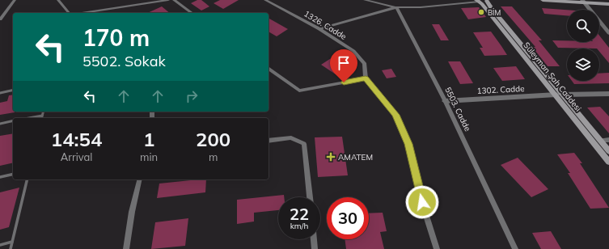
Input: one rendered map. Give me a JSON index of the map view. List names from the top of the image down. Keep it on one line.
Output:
{"streets":{"main road":["Süleyman Şah Caddesi"],"street":["1326. Cadde","1302. Cadde","5503. Cadde"]},"crossings":[["Süleyman Şah Caddesi","1302. Cadde"],["1302. Cadde","5503. Cadde"]],"places":{"other":["BİM"],"health":["AMATEM"]},"page":{"turn":["170 m","5502. Sokak"],"eta":["14:54","Arrival","1","min","200","m"],"speed":"22 km/h","limit":"30"}}
